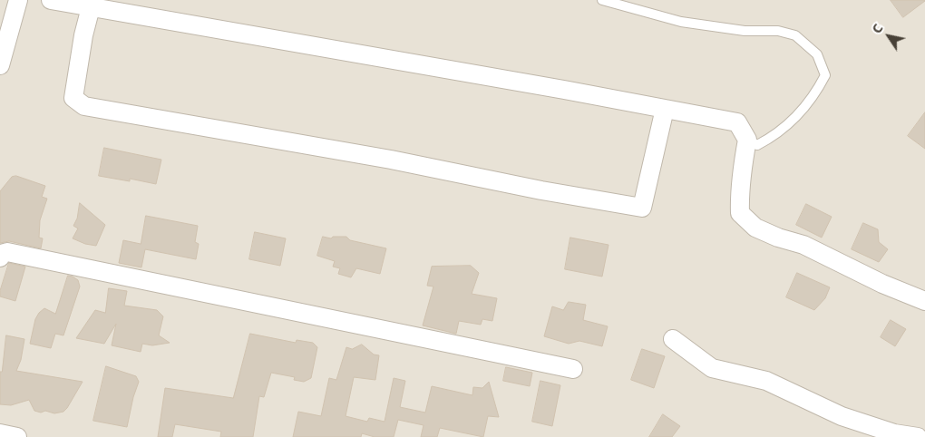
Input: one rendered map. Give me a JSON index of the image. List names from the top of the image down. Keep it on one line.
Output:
{"north":"top left"}
